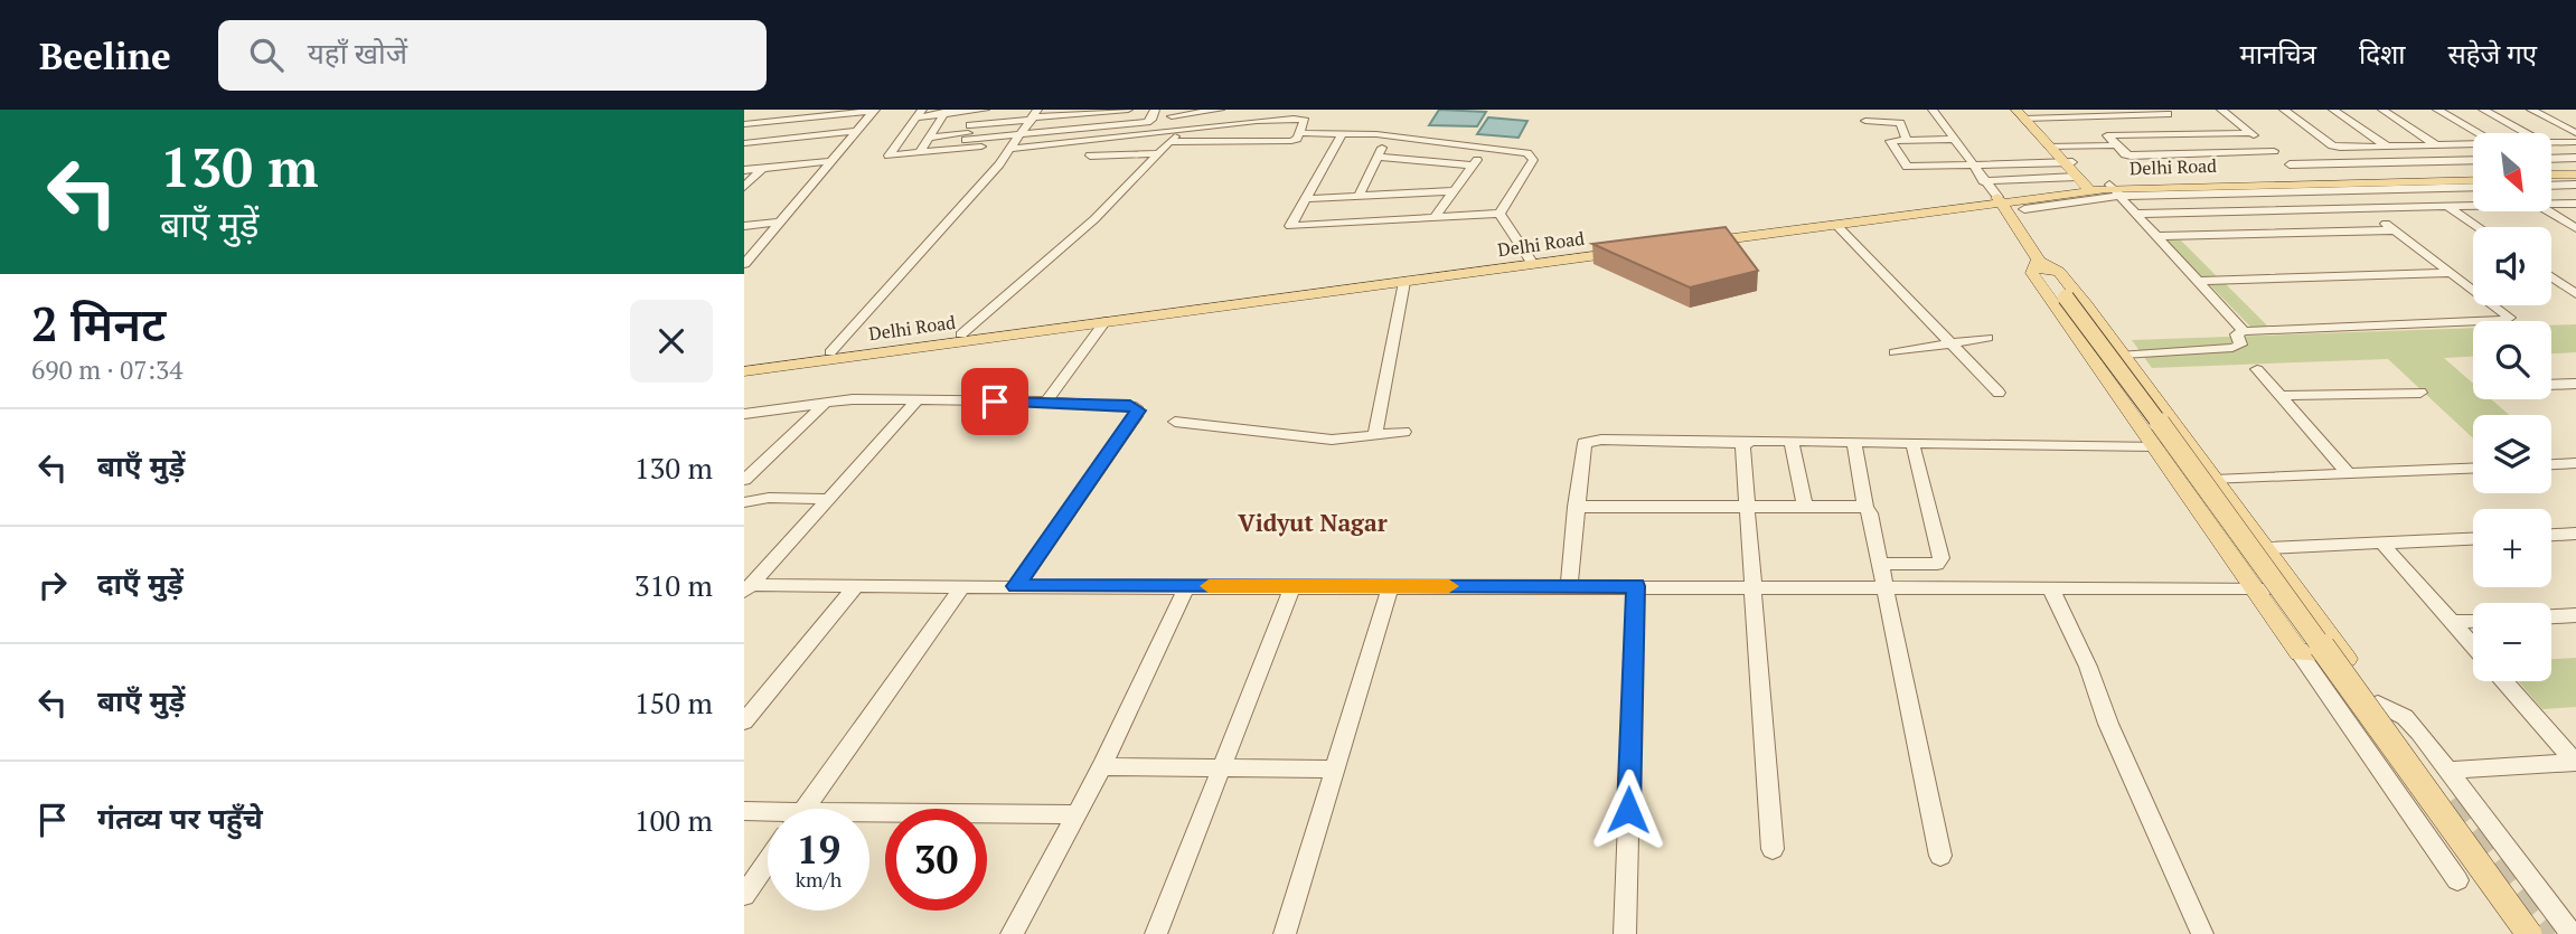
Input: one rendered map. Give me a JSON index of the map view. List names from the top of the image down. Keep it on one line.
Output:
{"streets":{"main road":["Delhi Road"]},"districts":["Vidyut Nagar"],"north":"bottom right","page":{"header":"Beeline","search":"यहाँ खोजें","nav":["मानचित्र","दिशा","सहेजे गए"],"turn":["130 m","बाएँ मुड़ें"],"map_buttons":["+","−"],"heading":["2 मिनट","690 m · 07:34"],"list":[{"name":"बाएँ मुड़ें","value":"130 m"},{"name":"दाएँ मुड़ें","value":"310 m"},{"name":"बाएँ मुड़ें","value":"150 m"},{"name":"गंतव्य पर पहुँचे","value":"100 m"}],"speed":"19 km/h","limit":"30"}}
